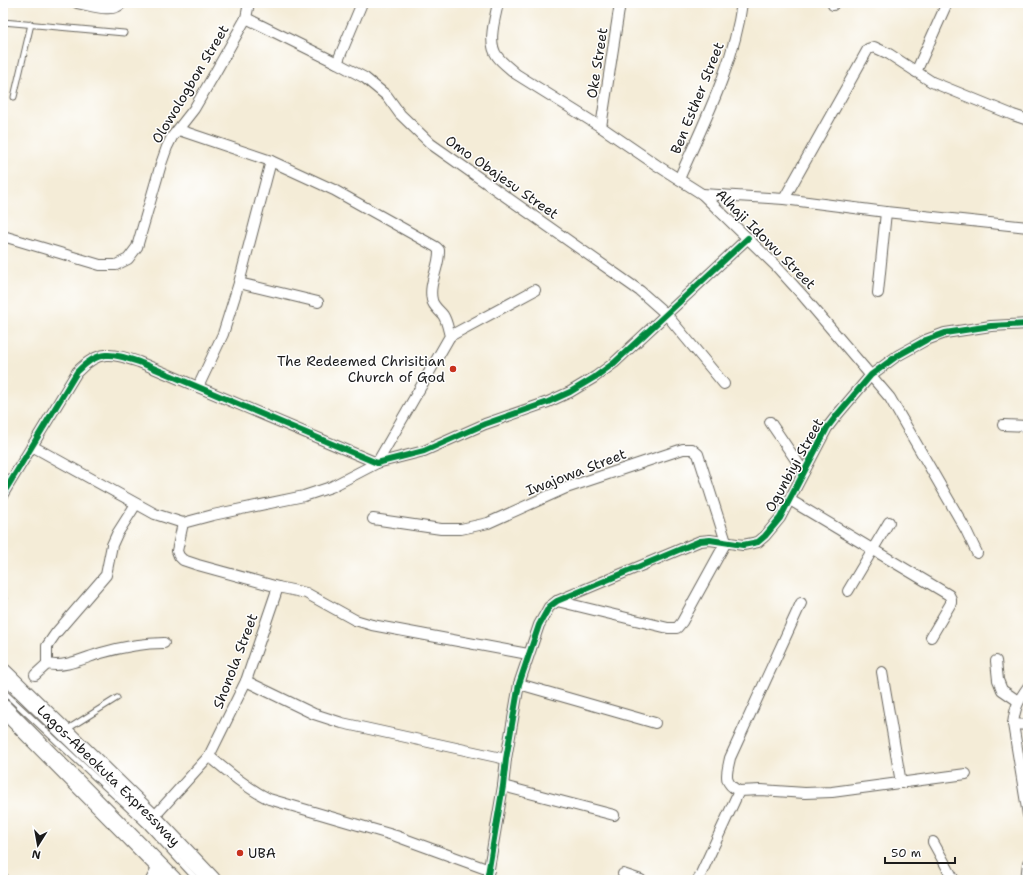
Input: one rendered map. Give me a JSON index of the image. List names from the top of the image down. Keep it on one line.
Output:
{"streets":{"highway":["Lagos-Abeokuta Expressway"],"street":["Oke Street","Olowologbon Street","Ben Esther Street","Omo Obajesu Street","Alhaji Idowu Street","Ogunbiyi Street","Iwajowa Street","Shonola Street"]},"crossings":[["Oke Street","Alhaji Idowu Street"],["Olowologbon Street","Omo Obajesu Street"],["Ben Esther Street","Alhaji Idowu Street"],["Alhaji Idowu Street","Ogunbiyi Street"],["Ogunbiyi Street","Iwajowa Street"],["Shonola Street","Lagos-Abeokuta Expressway"]],"places":["The Redeemed Chrisitian Church of God","UBA"],"scale_bar":"50 m","north":"bottom"}
